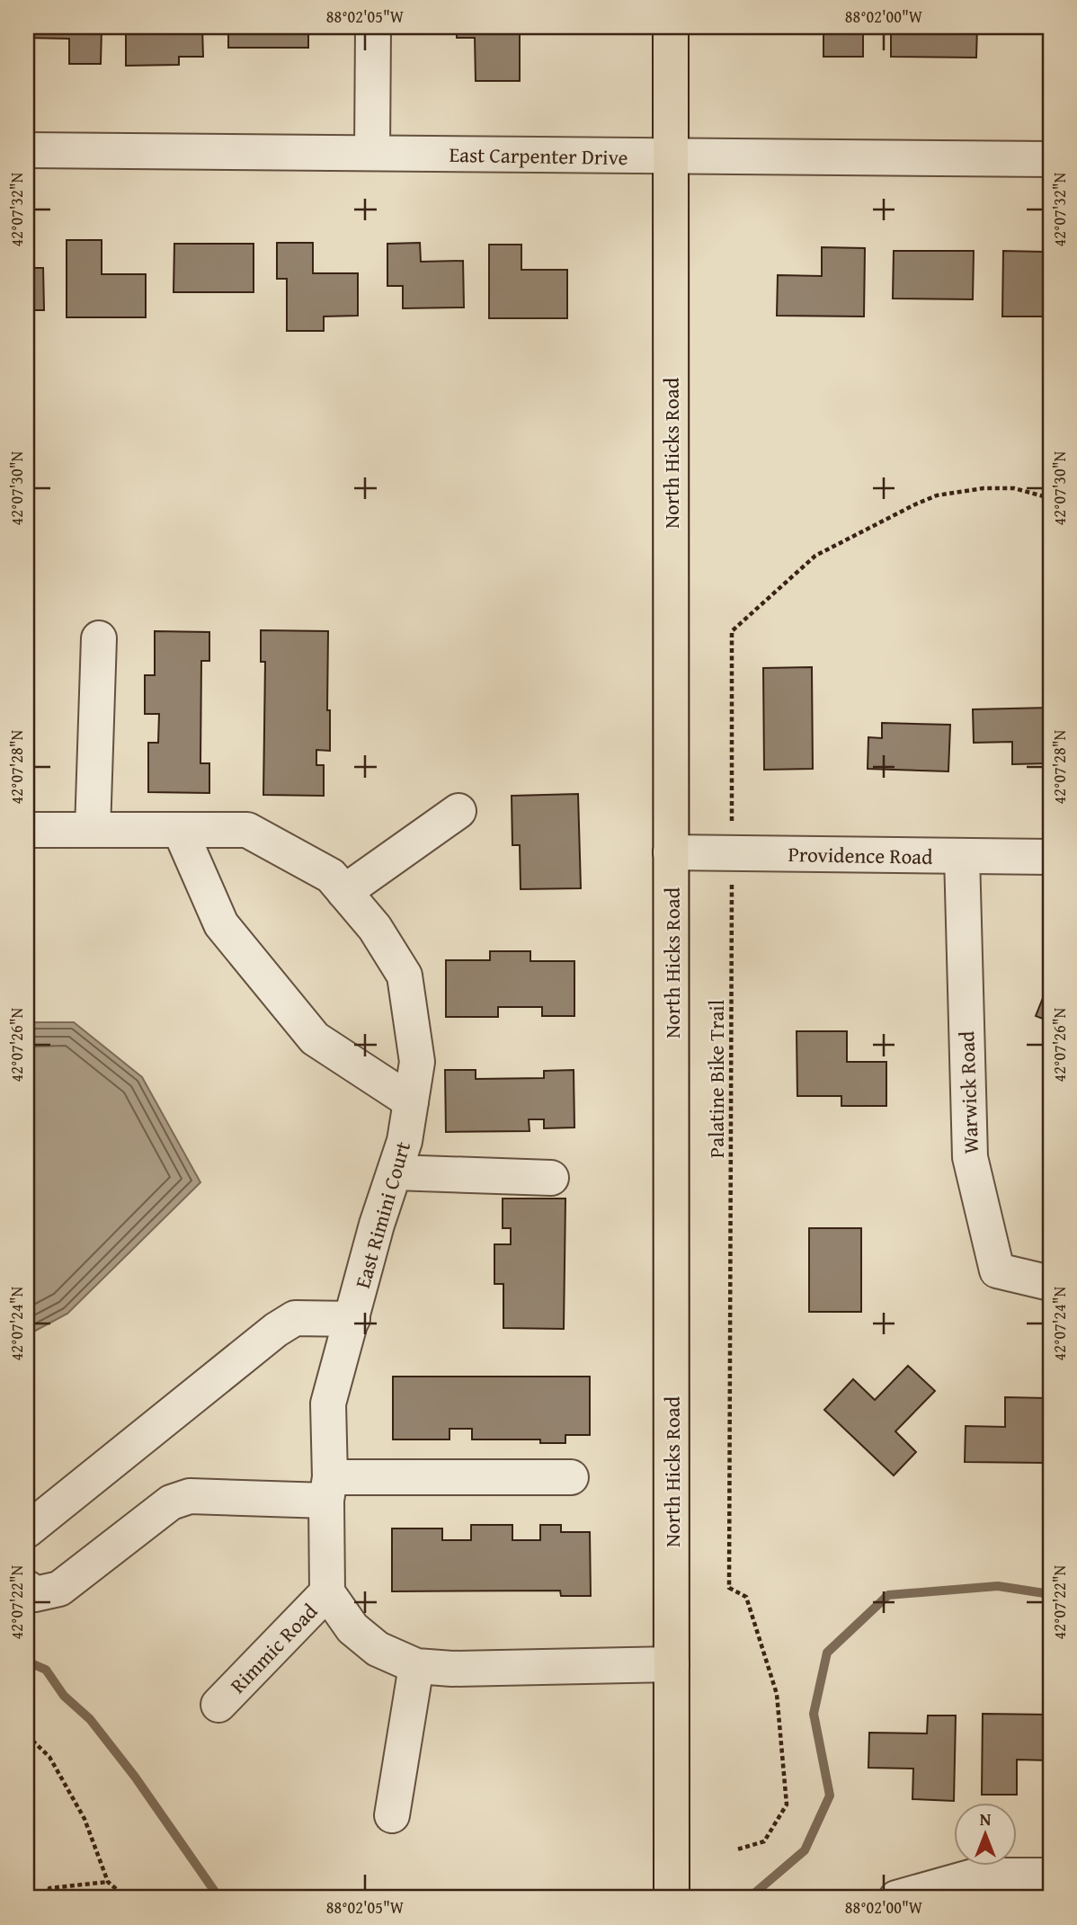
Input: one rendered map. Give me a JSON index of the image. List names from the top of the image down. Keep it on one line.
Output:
{"streets":{"main road":["North Hicks Road"],"street":["East Carpenter Drive","Providence Road","Warwick Road","East Rimini Court","Rimmic Road"],"path":["Palatine Bike Trail"]},"crossings":[["East Carpenter Drive","North Hicks Road"],["North Hicks Road","Providence Road"],["Providence Road","Palatine Bike Trail"],["Providence Road","Warwick Road"],["East Rimini Court","Rimmic Road"]],"north":"top","coordinates":["88°02'05\"W","88°02'00\"W","42°07'32\"N","42°07'30\"N","42°07'28\"N","42°07'26\"N","42°07'24\"N","42°07'22\"N"]}
